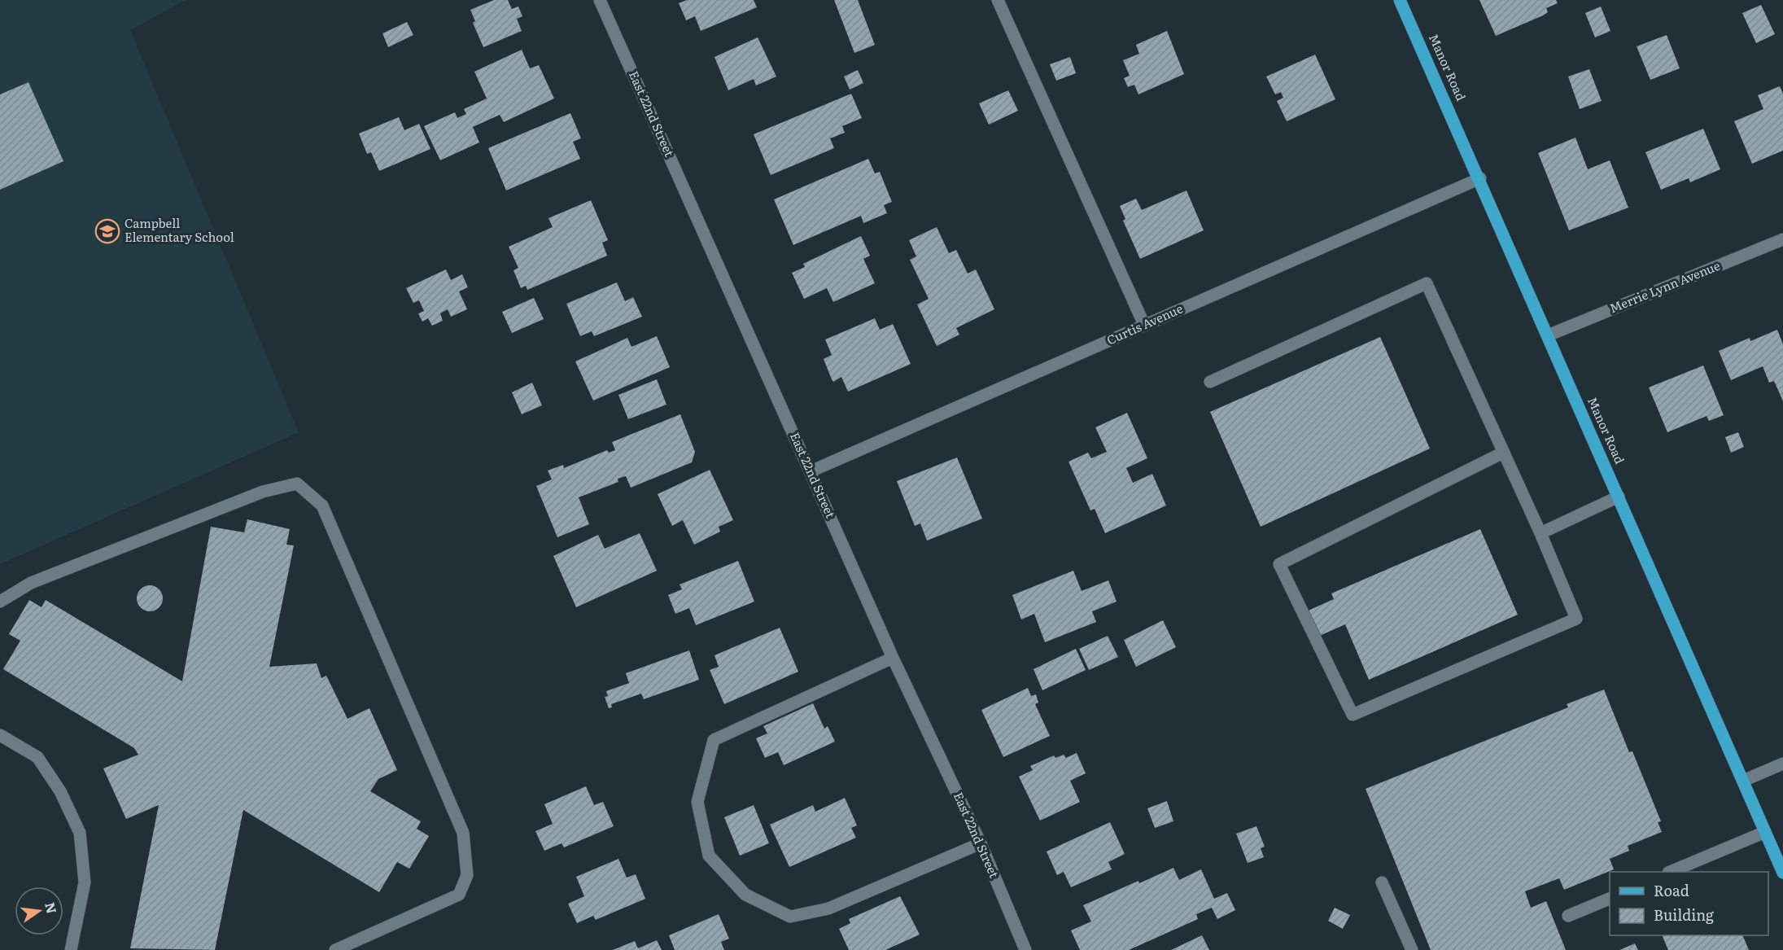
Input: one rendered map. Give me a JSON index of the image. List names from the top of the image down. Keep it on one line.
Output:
{"streets":{"main road":["Manor Road"],"street":["East 22nd Street","Merrie Lynn Avenue","Curtis Avenue"]},"crossings":[["Manor Road","Merrie Lynn Avenue"],["Manor Road","Curtis Avenue"],["East 22nd Street","Curtis Avenue"]],"places":{"school or university":["Campbell Elementary School"]},"legend":["Road","Building"],"north":"right"}
